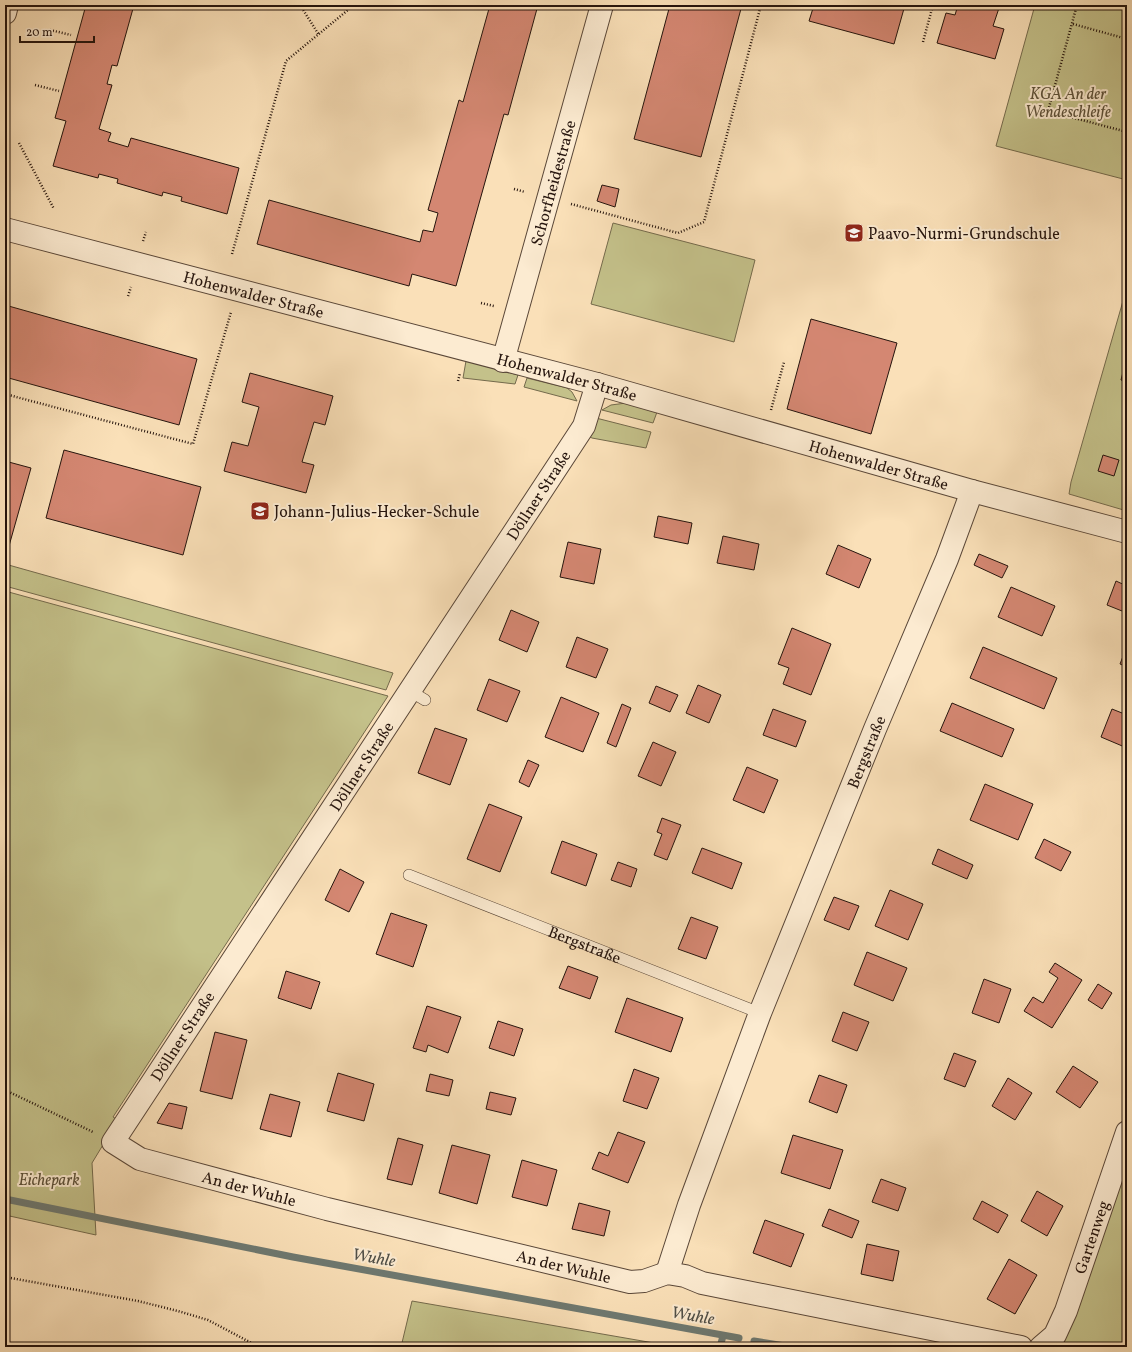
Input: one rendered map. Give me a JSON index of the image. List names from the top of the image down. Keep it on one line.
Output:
{"streets":{"street":["Schorfheidestraße","Hohenwalder Straße","Döllner Straße","Bergstraße","An der Wuhle","Gartenweg"]},"crossings":[["Schorfheidestraße","Hohenwalder Straße"],["Hohenwalder Straße","Döllner Straße"],["Hohenwalder Straße","Bergstraße"],["Döllner Straße","An der Wuhle"],["Bergstraße","An der Wuhle"]],"water":["Wuhle"],"parks":["KGA An der Wendeschleife","Eichepark"],"places":{"school or university":["Paavo-Nurmi-Grundschule","Johann-Julius-Hecker-Schule"]},"scale_bar":"20 m"}
